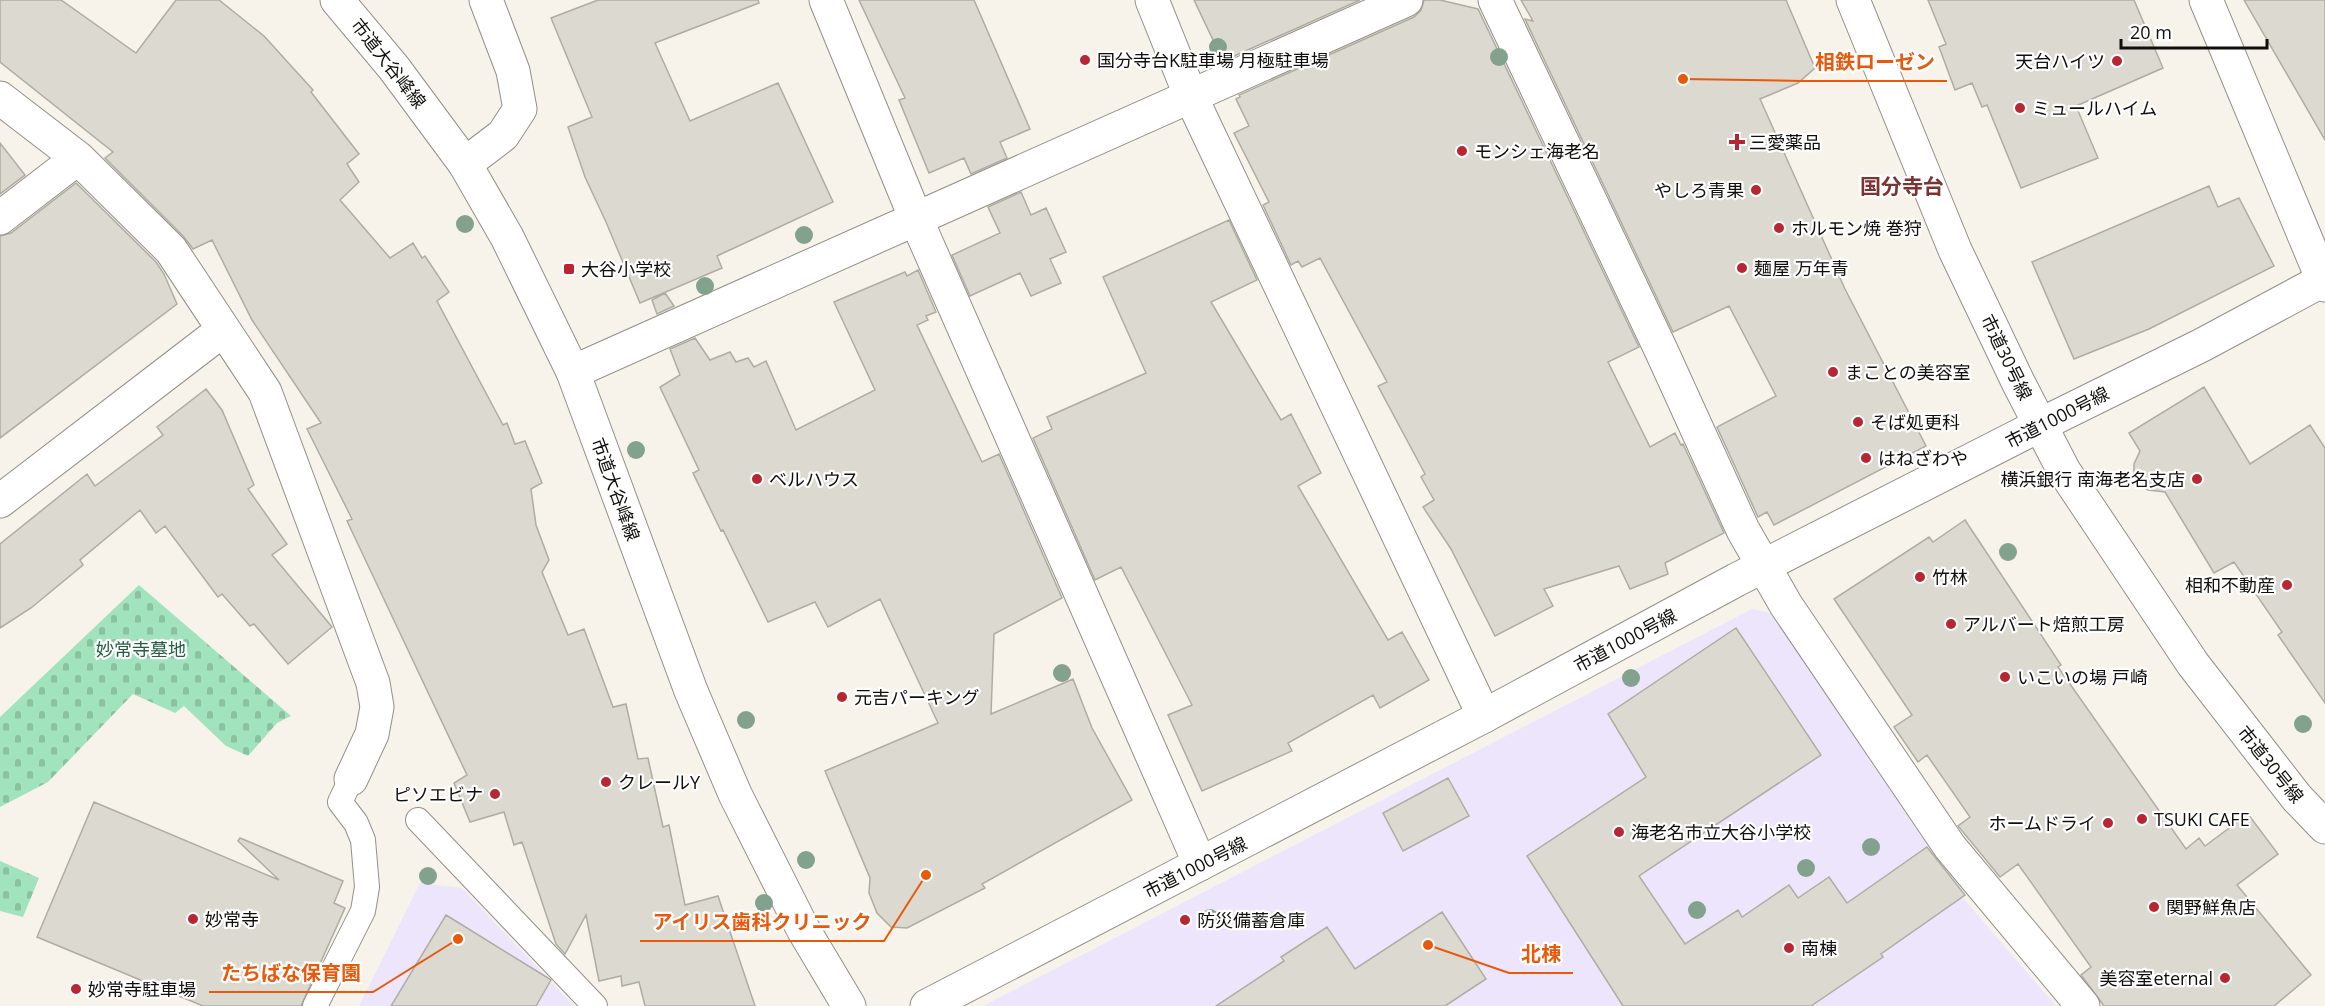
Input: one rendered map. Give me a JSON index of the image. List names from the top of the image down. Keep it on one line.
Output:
{"streets":{"street":["市道大谷峰線","市道30号線","市道1000号線"]},"crossings":[["市道30号線","市道1000号線"]],"districts":["国分寺台"],"parks":["妙常寺墓地"],"places":{"other":["国分寺台K駐車場 月極駐車場","天台ハイツ","相鉄ローゼン","ミュールハイム","モンシェ海老名","やしろ青果","ホルモン焼 巻狩","麺屋 万年青","まことの美容室","そば処更科","はねざわや","ベルハウス","横浜銀行 南海老名支店","竹林","相和不動産","アルバート焙煎工房","いこいの場 戸崎","元吉パーキング","クレールY","ピソエビナ","TSUKI CAFE","ホームドライ","海老名市立大谷小学校","アイリス歯科クリニック","関野鮮魚店","妙常寺","防災備蓄倉庫","たちばな保育園","北棟","南棟","美容室eternal","妙常寺駐車場"],"health":["三愛薬品"],"transit":["大谷小学校"]},"scale_bar":"20 m"}
